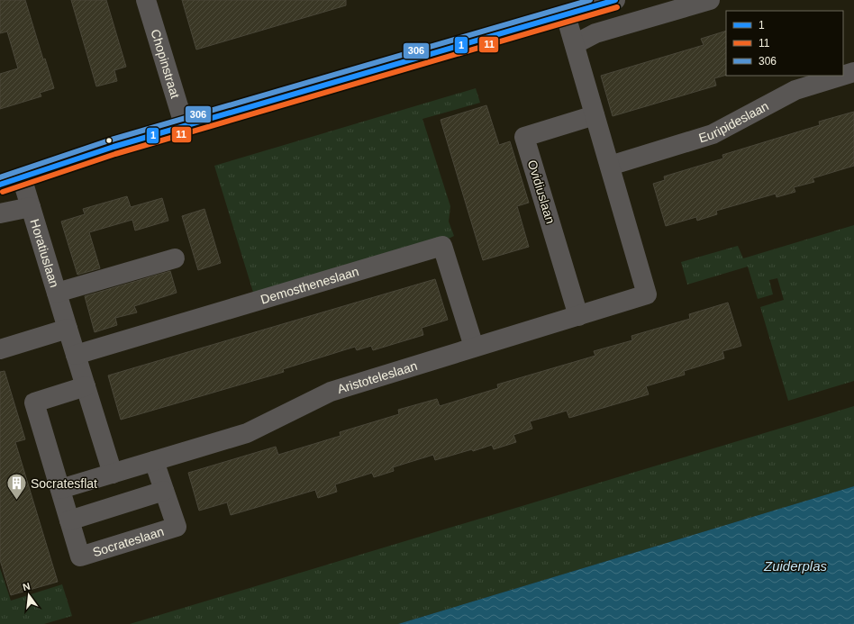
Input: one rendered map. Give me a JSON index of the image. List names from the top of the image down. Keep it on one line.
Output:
{"streets":{"street":["Chopinstraat","Euripideslaan","Ovidiuslaan","Horatiuslaan","Demostheneslaan","Aristoteleslaan","Socrateslaan"]},"crossings":[["Euripideslaan","Aristoteleslaan"],["Ovidiuslaan","Aristoteleslaan"],["Demostheneslaan","Aristoteleslaan"],["Aristoteleslaan","Socrateslaan"]],"water":["Zuiderplas"],"places":{"building":["Socratesflat"]},"lines":["transit line 1","transit line 306","transit line 11"],"legend":["1","11","306"],"north":"top"}
